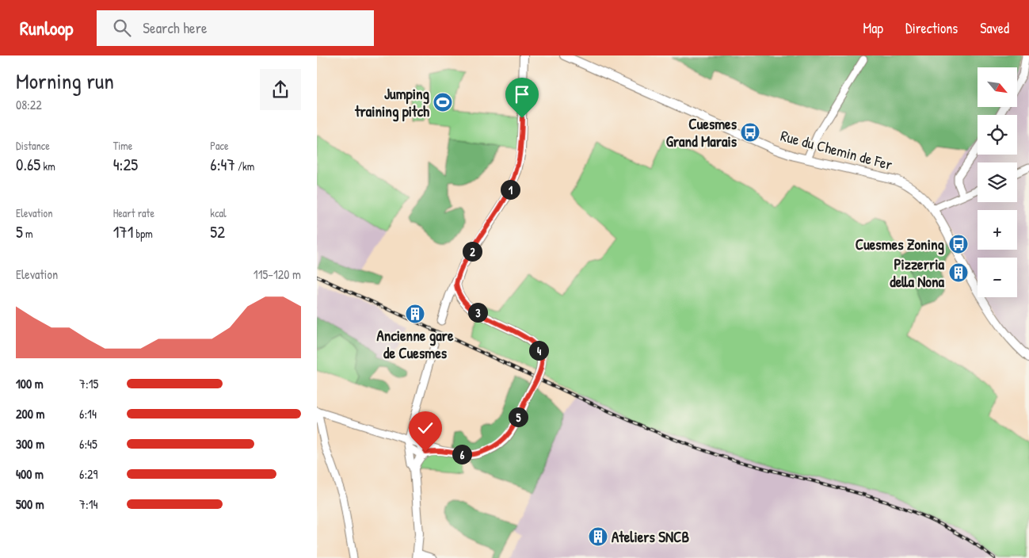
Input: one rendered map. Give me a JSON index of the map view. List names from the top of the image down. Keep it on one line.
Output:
{"streets":{"main road":["Rue du Chemin de Fer"]},"places":{"sports":["Jumping training pitch"],"bus stop":["Cuesmes Grand Marais","Cuesmes Zoning"],"building":["Pizzerria della Nona","Ancienne gare de Cuesmes","Ateliers SNCB"]},"north":"bottom right","page":{"header":"Runloop","search":"Search here","nav":["Map","Directions","Saved"],"heading":["Morning run","08:22"],"map_buttons":["+","−"],"stats":[["Distance","0.65 km"],["Time","4:25"],["Pace","6:47 /km"],["Elevation","5 m"],["Heart rate","171 bpm"],["kcal","52"]],"pins":["1","2","3","4","5","6"],"chart":["Elevation","115–120 m"],"list":[{"name":"100 m","note":"7:15"},{"name":"200 m","note":"6:14"},{"name":"300 m","note":"6:45"},{"name":"400 m","note":"6:29"},{"name":"500 m","note":"7:14"}]}}
